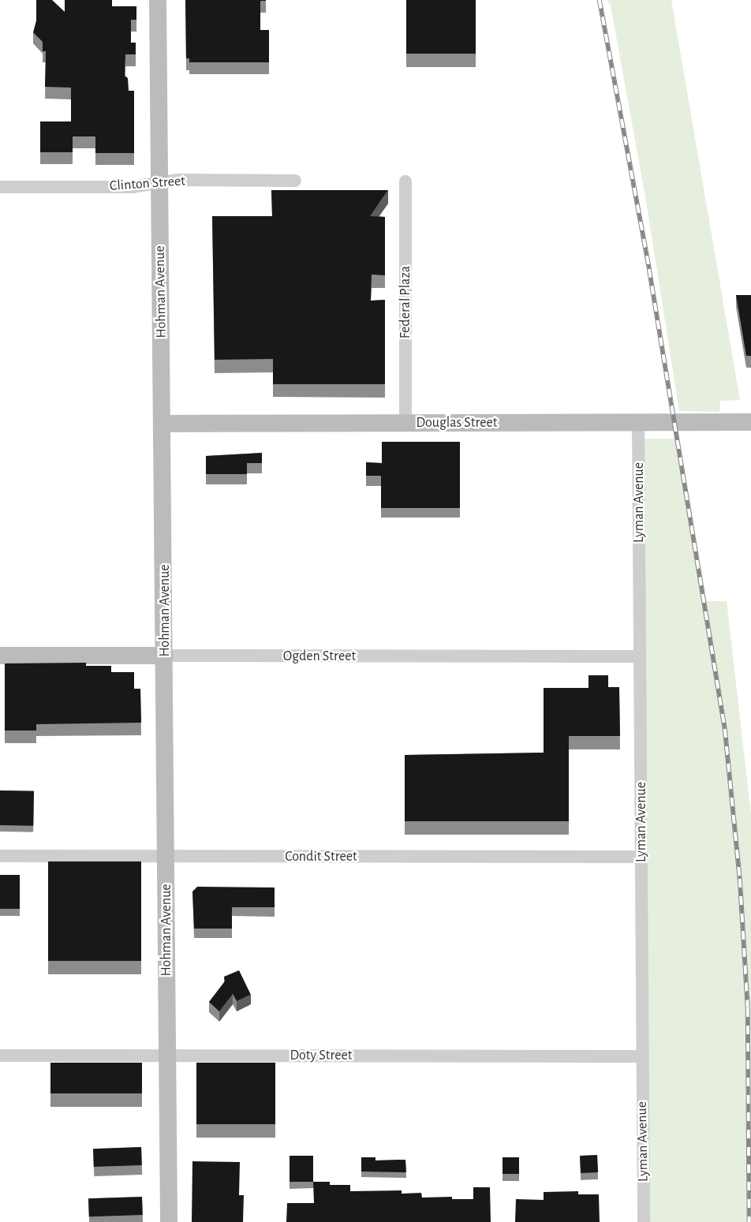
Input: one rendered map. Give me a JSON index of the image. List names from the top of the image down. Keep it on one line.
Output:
{"streets":{"main road":["Hohman Avenue","Douglas Street","Ogden Street"],"street":["Clinton Street","Federal Plaza","Lyman Avenue","Condit Street","Doty Street"]},"crossings":[["Clinton Street","Hohman Avenue"],["Hohman Avenue","Douglas Street"],["Hohman Avenue","Ogden Street"],["Hohman Avenue","Condit Street"],["Hohman Avenue","Doty Street"],["Federal Plaza","Douglas Street"],["Douglas Street","Lyman Avenue"],["Lyman Avenue","Ogden Street"],["Lyman Avenue","Condit Street"],["Lyman Avenue","Doty Street"]]}
